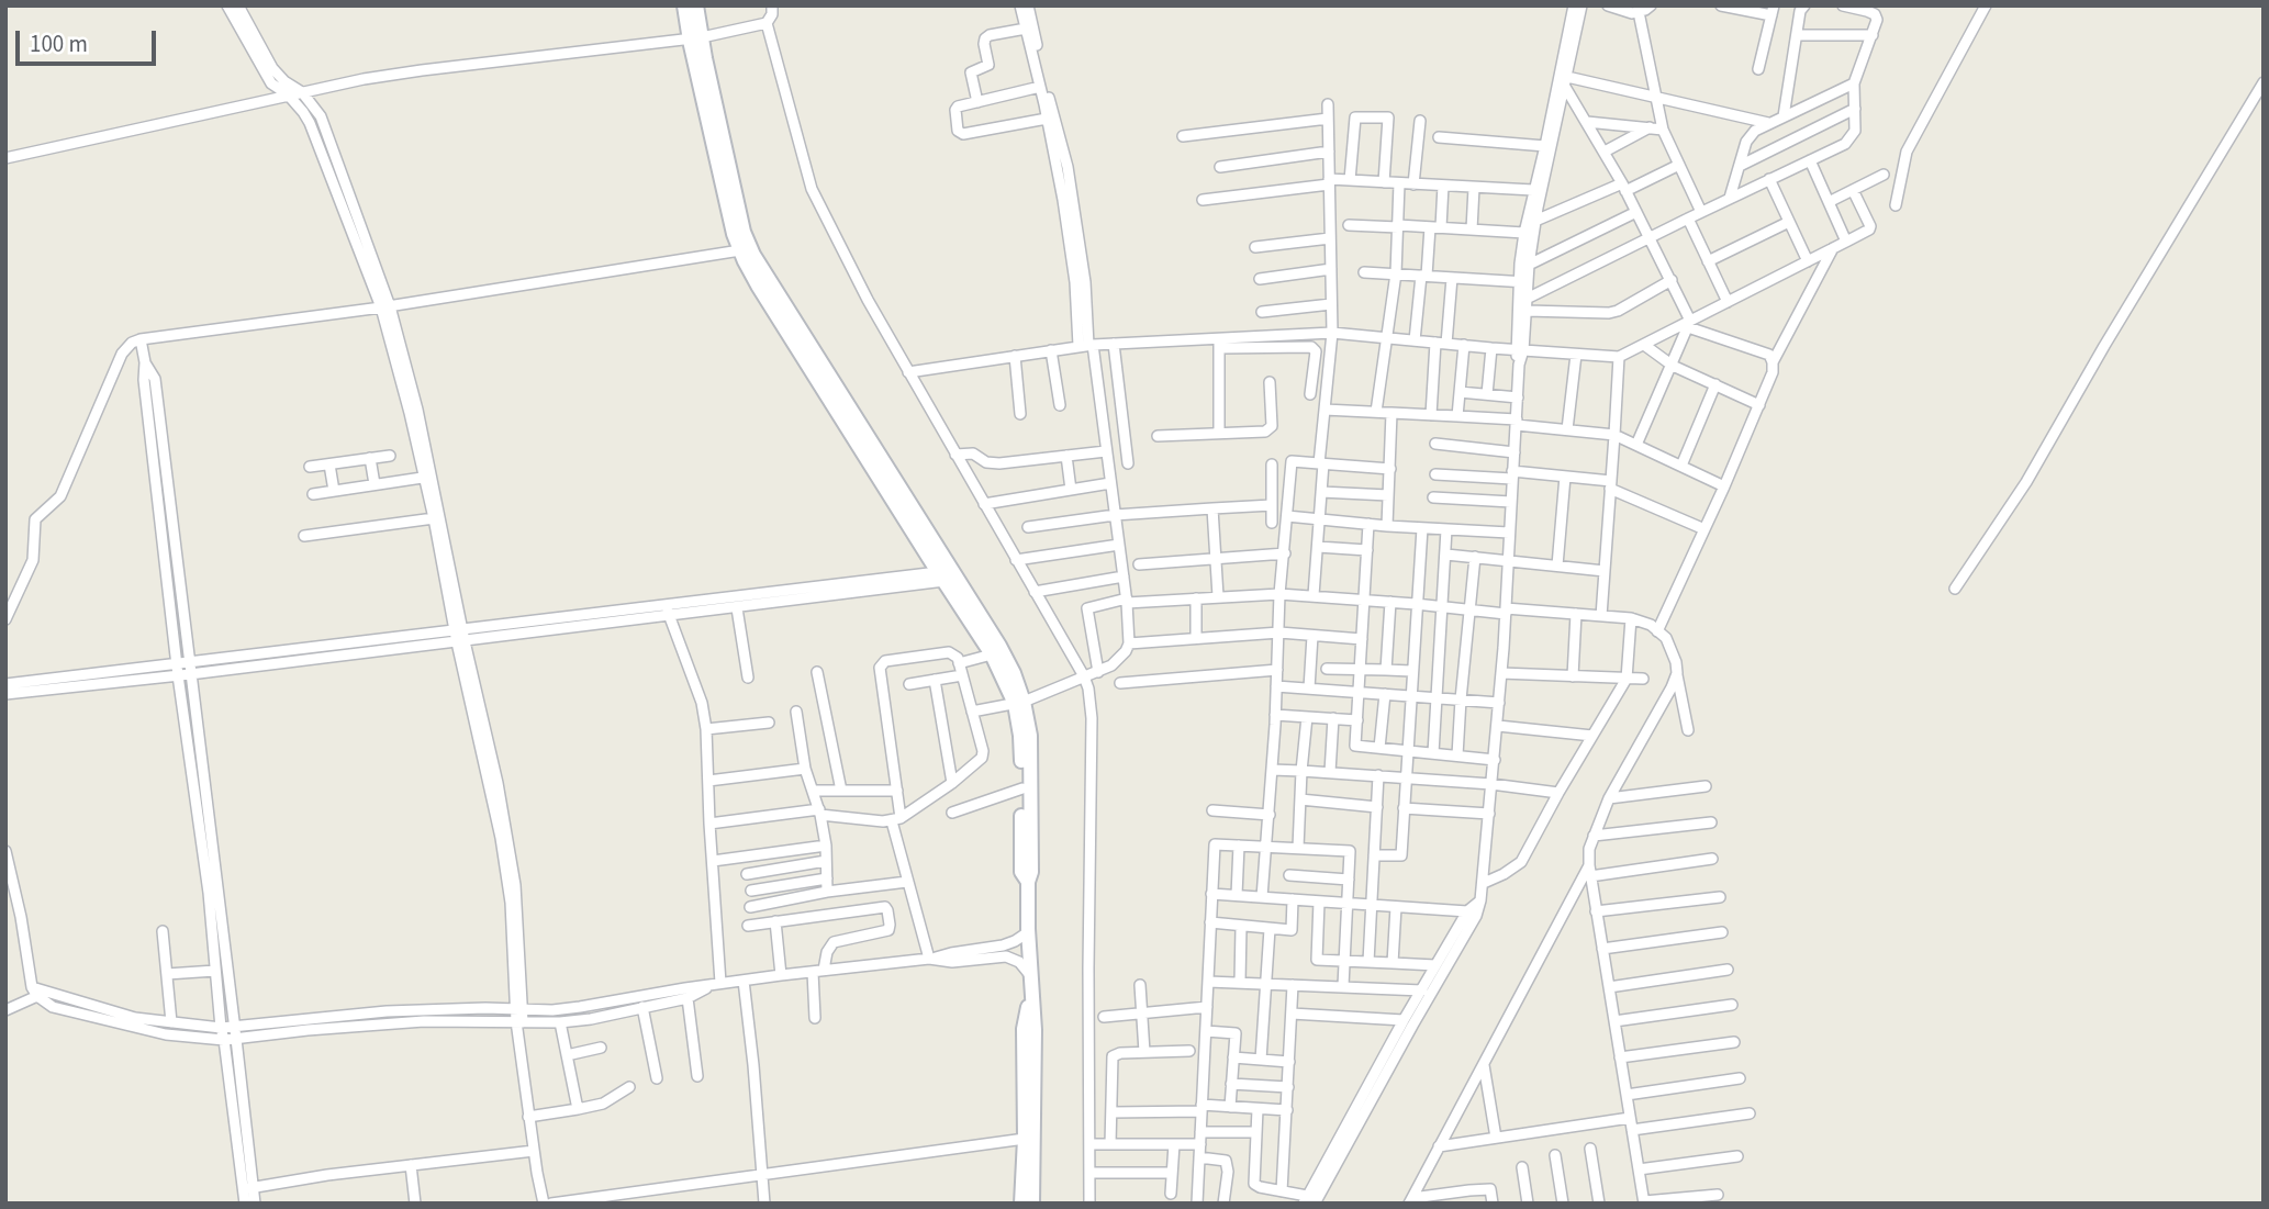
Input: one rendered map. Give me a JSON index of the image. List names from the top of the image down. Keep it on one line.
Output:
{"scale_bar":"100 m"}
